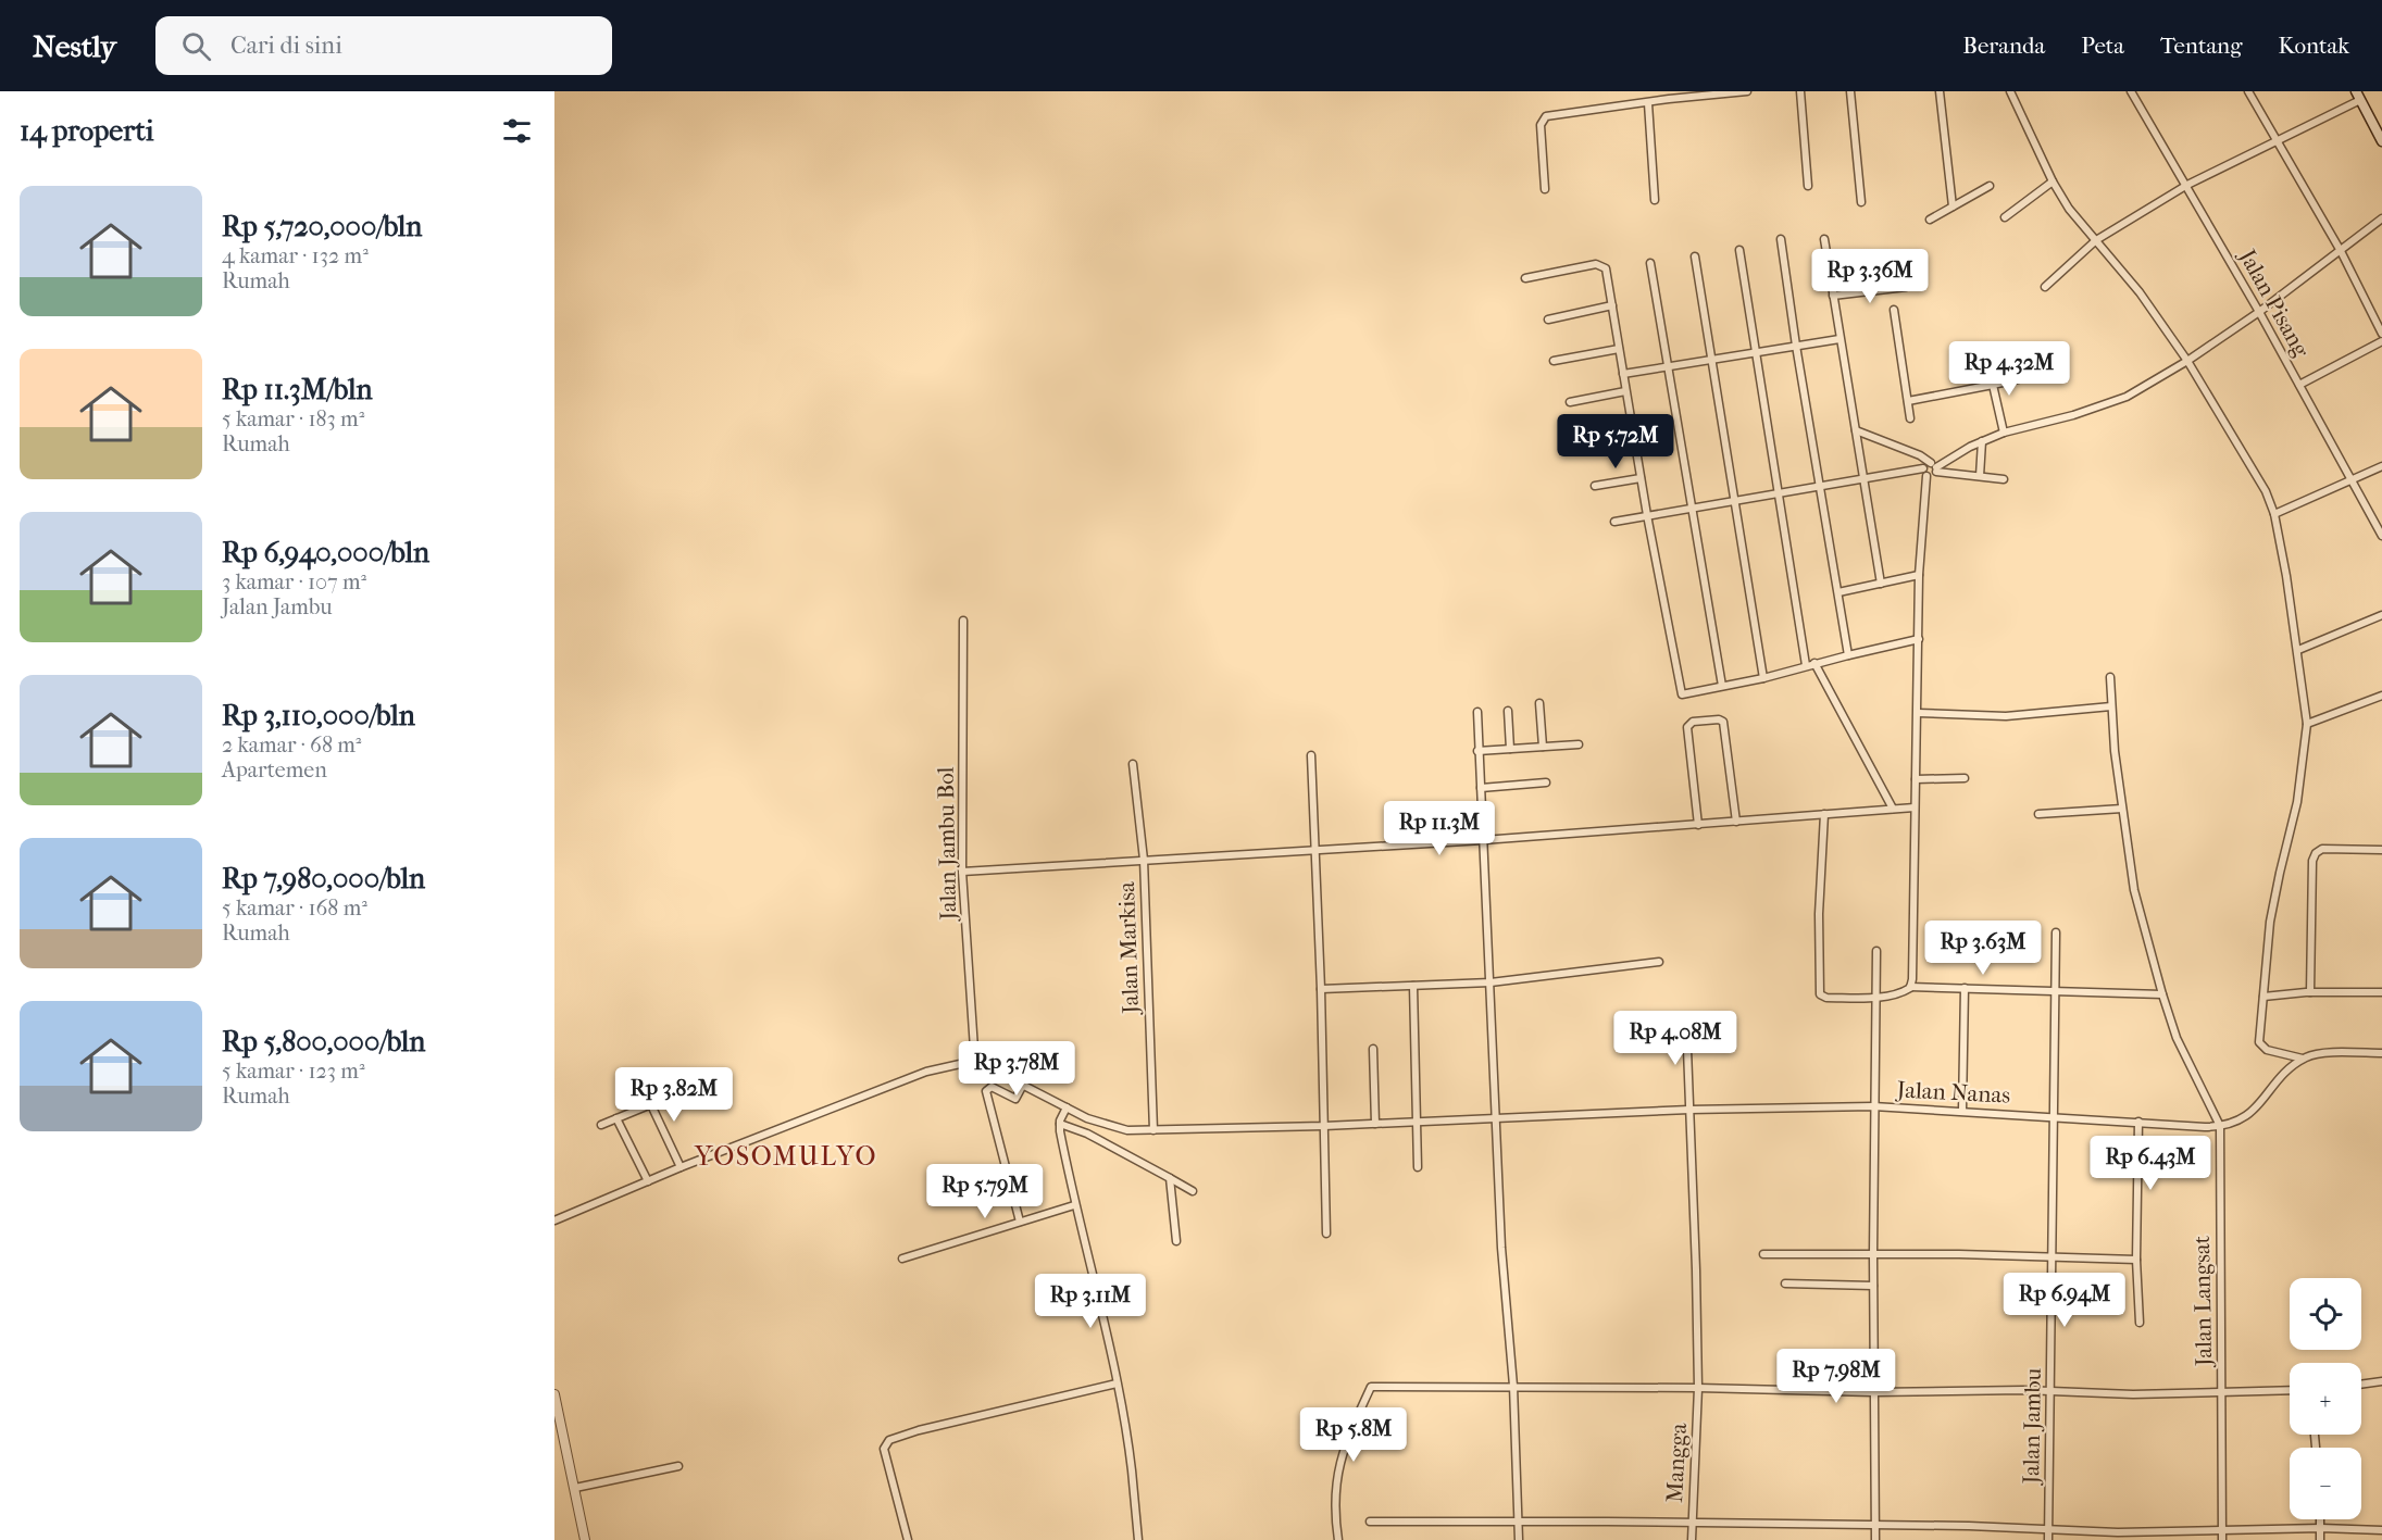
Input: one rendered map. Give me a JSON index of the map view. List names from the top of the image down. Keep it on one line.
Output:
{"streets":{"street":["Jalan Pisang","Jalan Jambu Bol","Jalan Markisa","Jalan Nanas","Jalan Langsat","Jalan Jambu","Mangga"]},"crossings":[["Jalan Markisa","Jalan Nanas"],["Jalan Nanas","Jalan Langsat"],["Jalan Nanas","Jalan Jambu"],["Jalan Nanas","Mangga"]],"districts":["YOSOMULYO"],"page":{"header":"Nestly","search":"Cari di sini","nav":["Beranda","Peta","Tentang","Kontak"],"heading":"14 properti","list":[{"name":"Rp 5,720,000/bln","note":"4 kamar · 132 m² · Rumah"},{"name":"Rp 11.3M/bln","note":"5 kamar · 183 m² · Rumah"},{"name":"Rp 6,940,000/bln","note":"3 kamar · 107 m² · Jalan Jambu"},{"name":"Rp 3,110,000/bln","note":"2 kamar · 68 m² · Apartemen"},{"name":"Rp 7,980,000/bln","note":"5 kamar · 168 m² · Rumah"},{"name":"Rp 5,800,000/bln","note":"5 kamar · 123 m² · Rumah"}],"price":["Rp 3.36M","Rp 4.32M","Rp 5.72M","Rp 11.3M","Rp 3.63M","Rp 4.08M","Rp 3.78M","Rp 3.82M","Rp 6.43M","Rp 5.79M","Rp 6.94M","Rp 3.11M","Rp 7.98M","Rp 5.8M"],"map_buttons":["+","−"]}}
